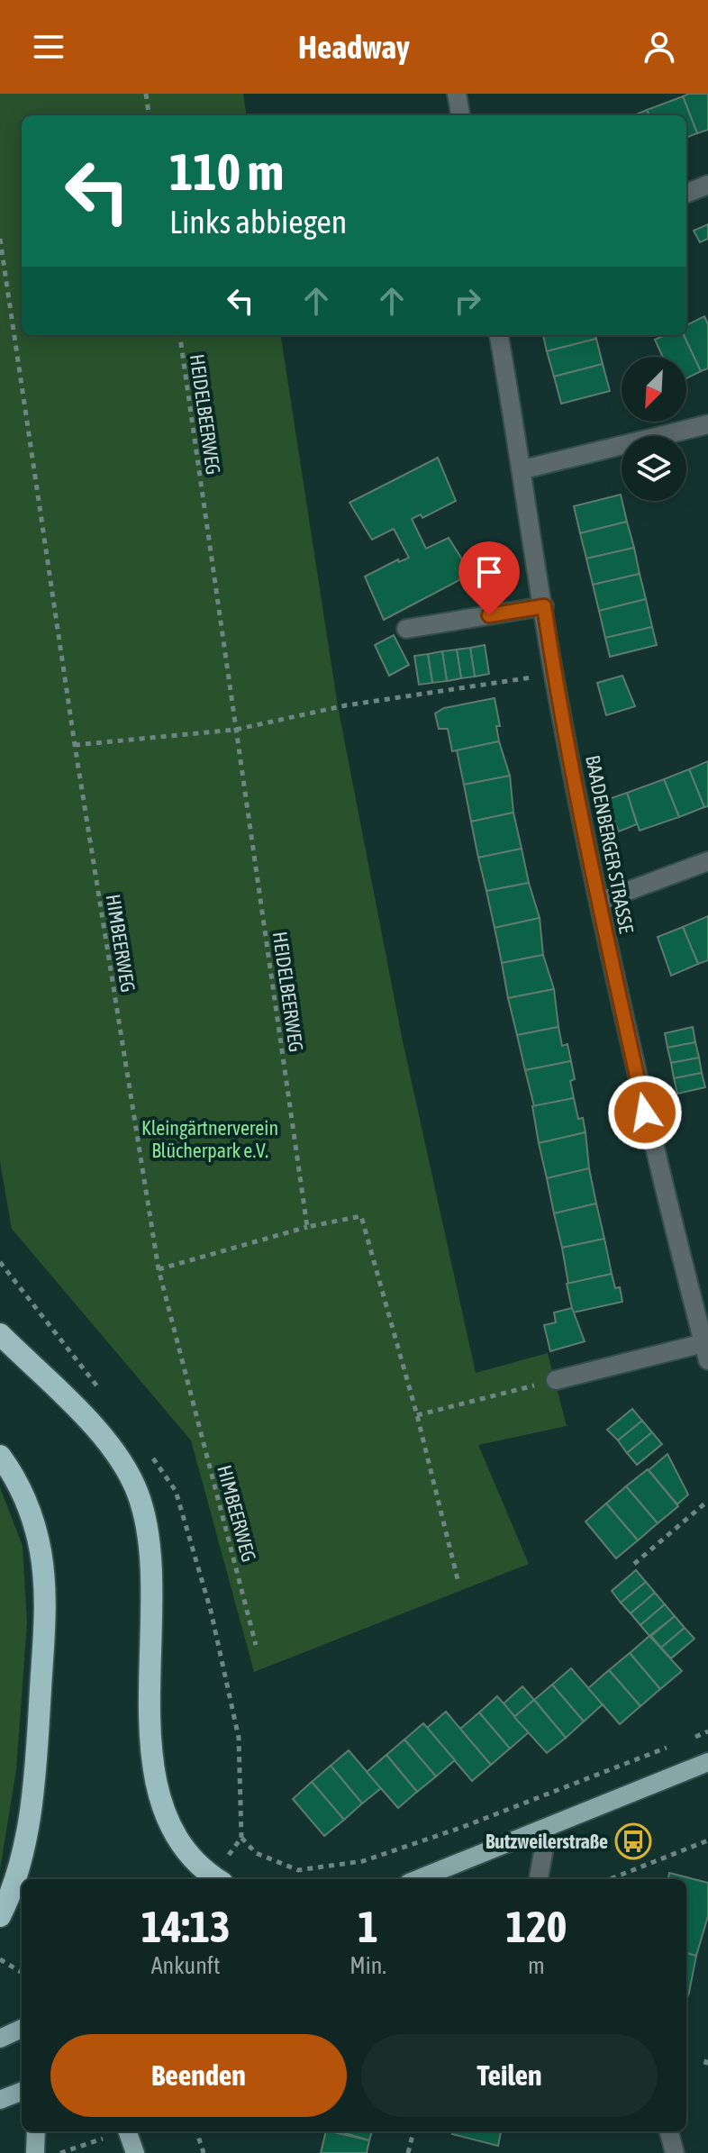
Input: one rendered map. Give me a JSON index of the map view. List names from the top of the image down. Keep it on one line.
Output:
{"streets":{"street":["BAADENBERGER STRASSE"],"path":["HEIDELBEERWEG","HIMBEERWEG"]},"parks":["Kleingärtnerverein Blücherpark e.V."],"places":{"bus stop":["Butzweilerstraße"]},"north":"bottom left","page":{"header":"Headway","turn":["110 m","Links abbiegen"],"eta":["14:13","Ankunft","1","Min.","120","m"],"buttons":["Beenden","Teilen"]}}
